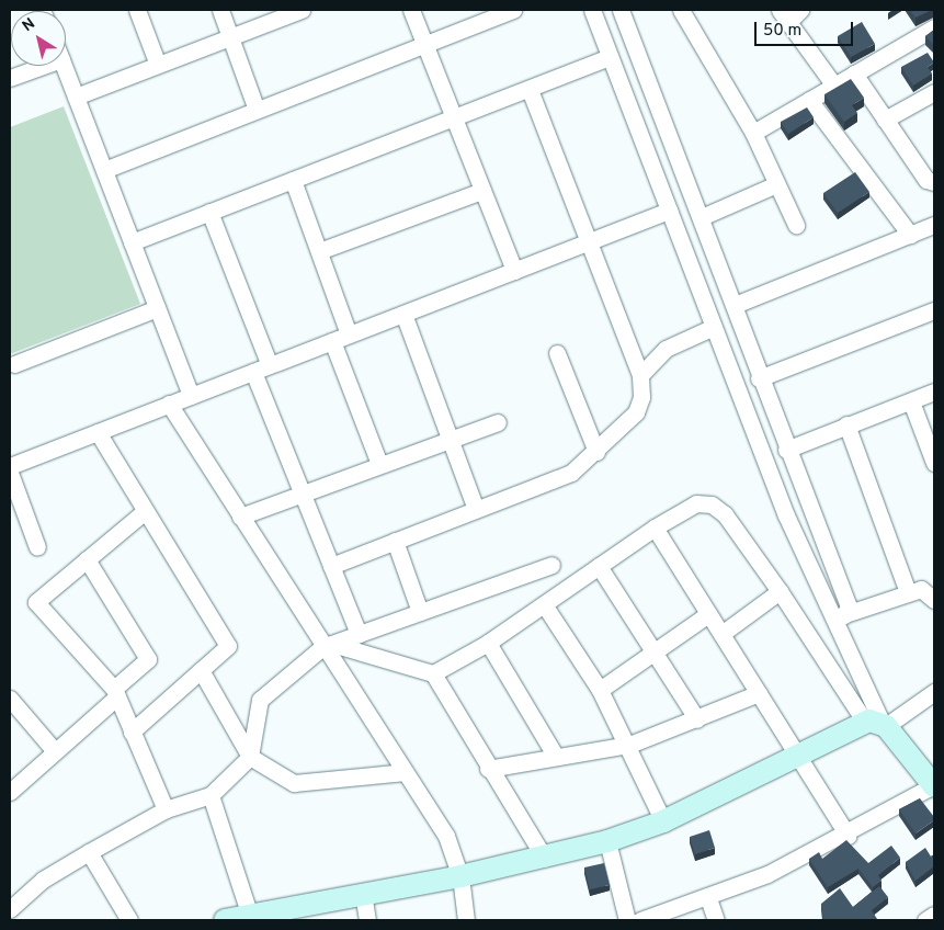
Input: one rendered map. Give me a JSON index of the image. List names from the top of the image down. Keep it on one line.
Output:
{"scale_bar":"50 m","north":"top left"}
